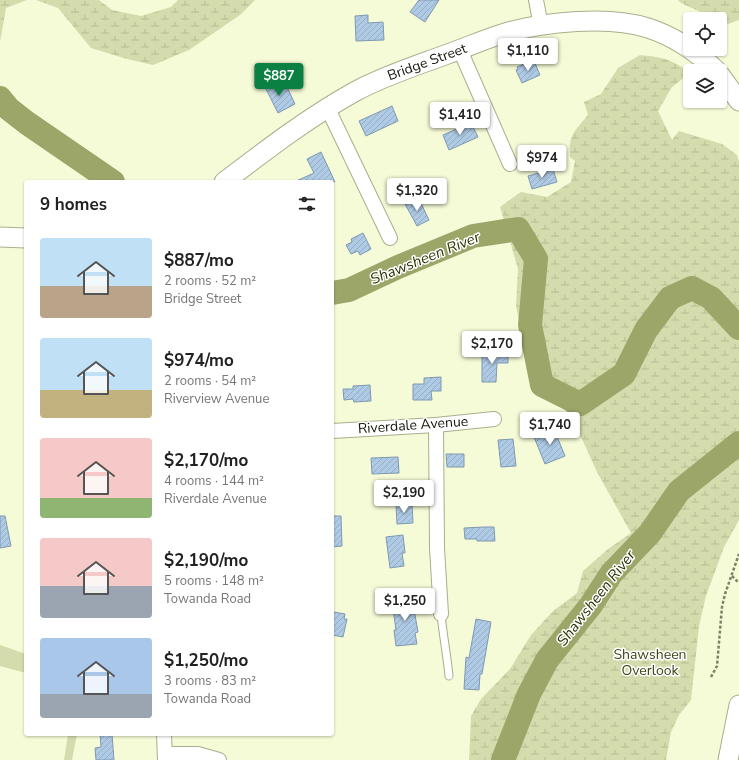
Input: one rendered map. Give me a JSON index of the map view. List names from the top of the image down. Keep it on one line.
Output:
{"streets":{"street":["Bridge Street","Riverdale Avenue"]},"water":["Shawsheen River"],"parks":["Shawsheen Overlook"],"page":{"price":["$1,110","$887","$1,410","$974","$1,320","$2,170","$1,740","$2,190","$1,250"],"heading":"9 homes","list":[{"name":"$887/mo","note":"2 rooms · 52 m² · Bridge Street"},{"name":"$974/mo","note":"2 rooms · 54 m² · Riverview Avenue"},{"name":"$2,170/mo","note":"4 rooms · 144 m² · Riverdale Avenue"},{"name":"$2,190/mo","note":"5 rooms · 148 m² · Towanda Road"},{"name":"$1,250/mo","note":"3 rooms · 83 m² · Towanda Road"}]}}
